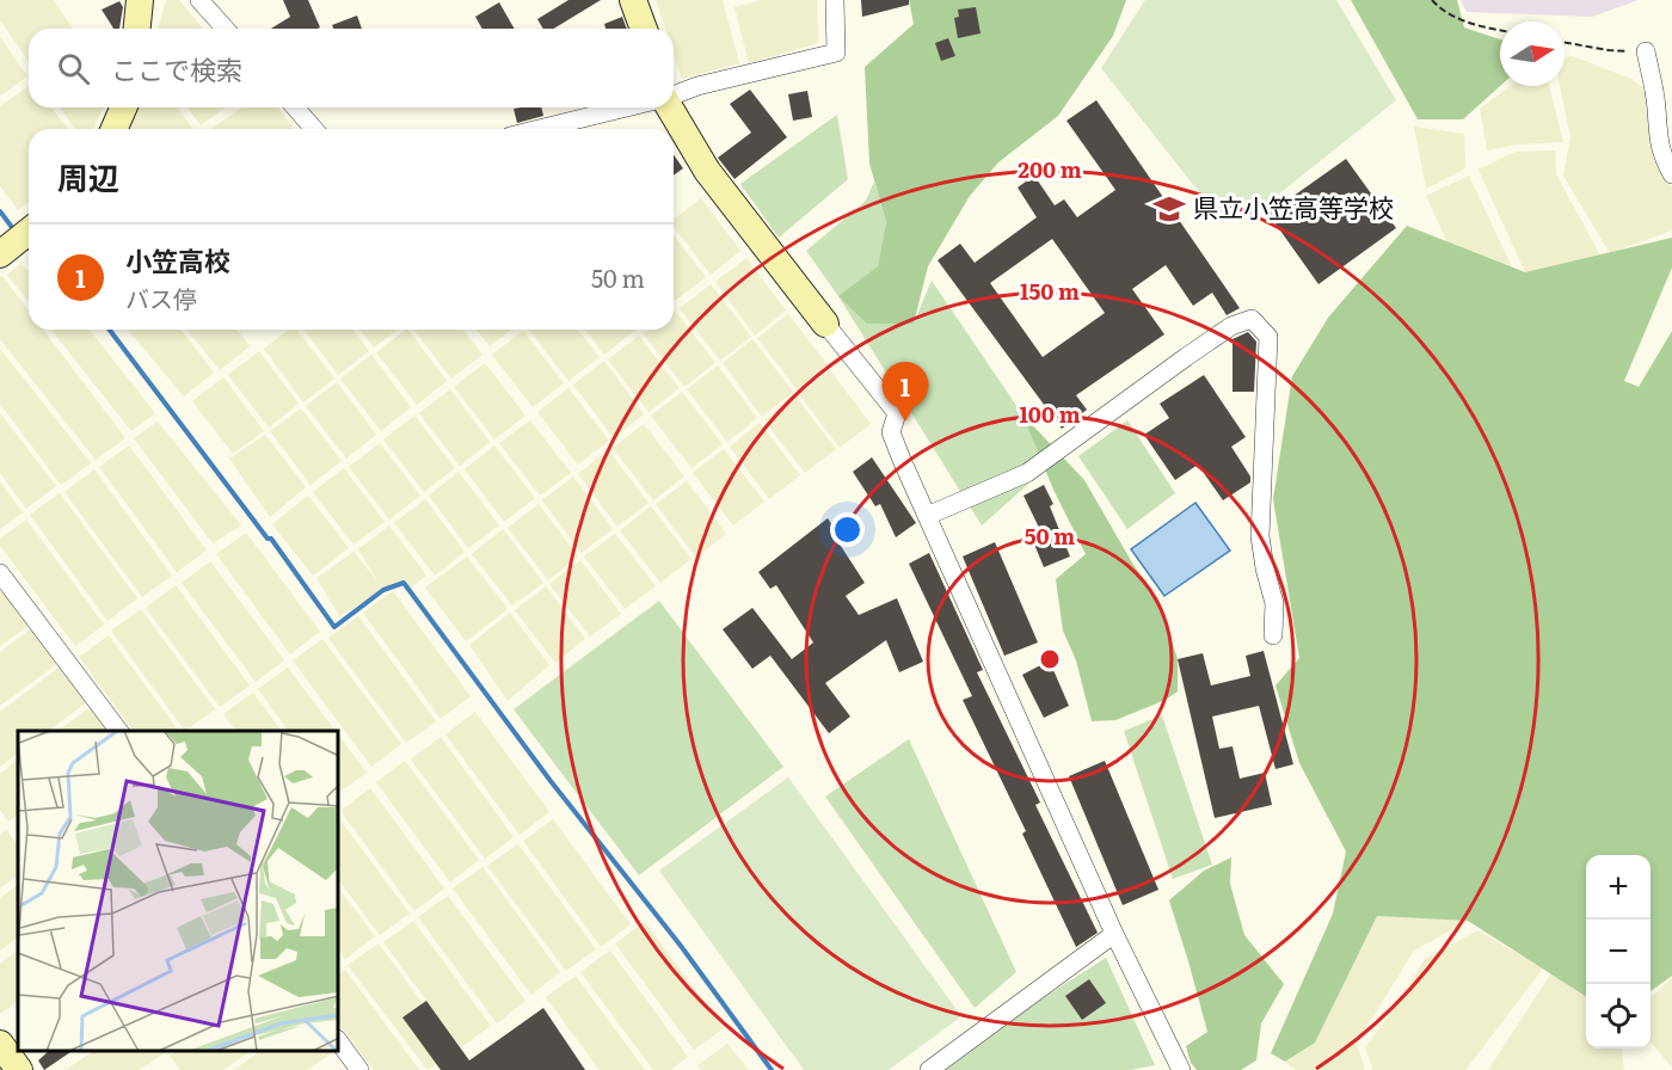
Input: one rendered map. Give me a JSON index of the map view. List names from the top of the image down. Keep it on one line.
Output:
{"places":{"school or university":["県立小笠高等学校"]},"north":"right","page":{"search":"ここで検索","heading":"周辺","list":[{"mark":"1","name":"小笠高校","note":"バス停","value":"50 m"}],"pins":"1","map_buttons":["+","−"]},"rings":["200 m","150 m","100 m","50 m"]}
